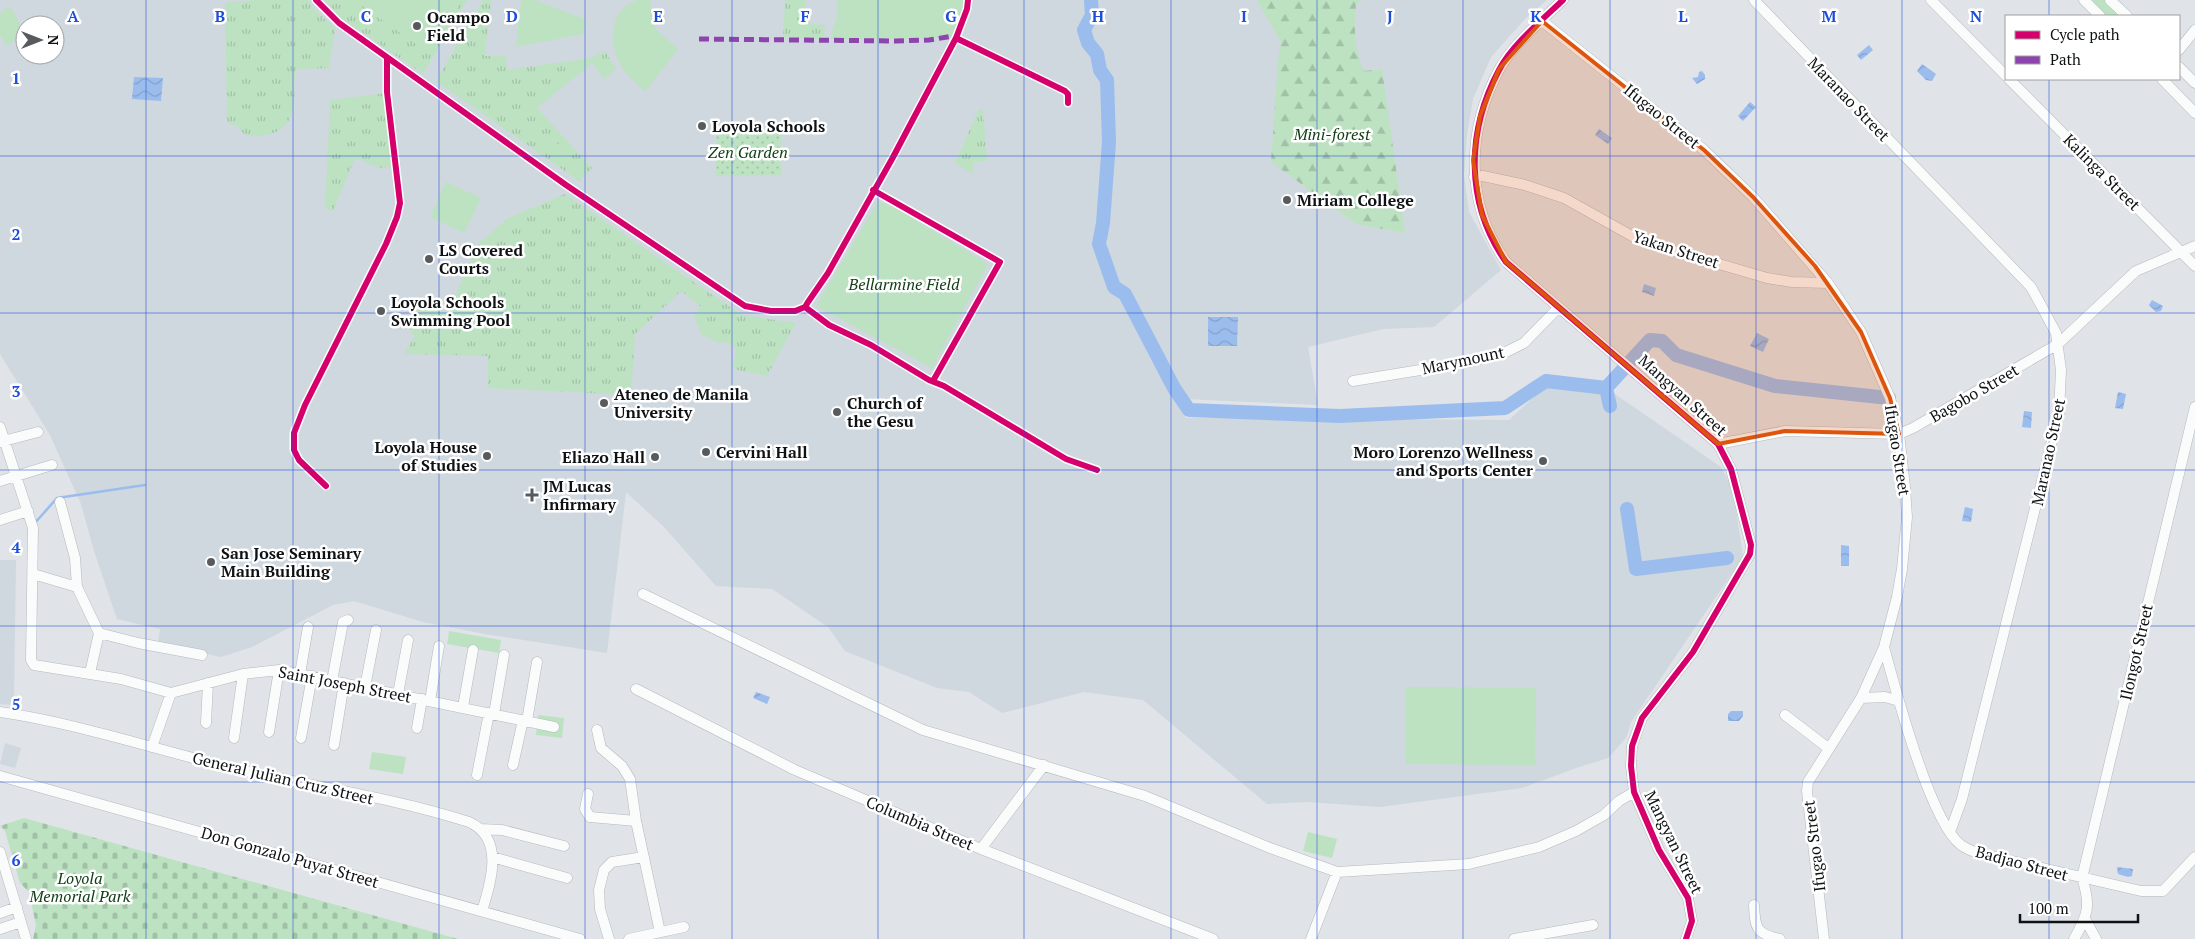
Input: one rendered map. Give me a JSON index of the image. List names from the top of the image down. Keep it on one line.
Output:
{"streets":{"street":["Maranao Street","Ifugao Street","Kalinga Street","Yakan Street","Marymount","Bagobo Street","Mangyan Street","Ilongot Street","Saint Joseph Street","General Julian Cruz Street","Columbia Street","Don Gonzalo Puyat Street","Badjao Street"]},"crossings":[["Maranao Street","Bagobo Street"],["Maranao Street","Badjao Street"],["Ifugao Street","Yakan Street"],["Ifugao Street","Bagobo Street"],["Ifugao Street","Mangyan Street"],["Ifugao Street","Badjao Street"],["Kalinga Street","Bagobo Street"],["Yakan Street","Mangyan Street"],["Marymount","Mangyan Street"],["Ilongot Street","Badjao Street"]],"parks":["Mini-forest","Zen Garden","Bellarmine Field","Loyola Memorial Park"],"places":{"other":["Ocampo Field","Loyola Schools","Miriam College","LS Covered Courts","Loyola Schools Swimming Pool","Ateneo de Manila University","Church of the Gesu","Cervini Hall","Loyola House of Studies","Eliazo Hall","Moro Lorenzo Wellness and Sports Center","San Jose Seminary Main Building"],"health":["JM Lucas Infirmary"]},"legend":["Cycle path","Path"],"scale_bar":"100 m","north":"right","grid":{"columns":["A","B","C","D","E","F","G","H","I","J","K","L","M","N"],"rows":["1","2","3","4","5","6"]}}
